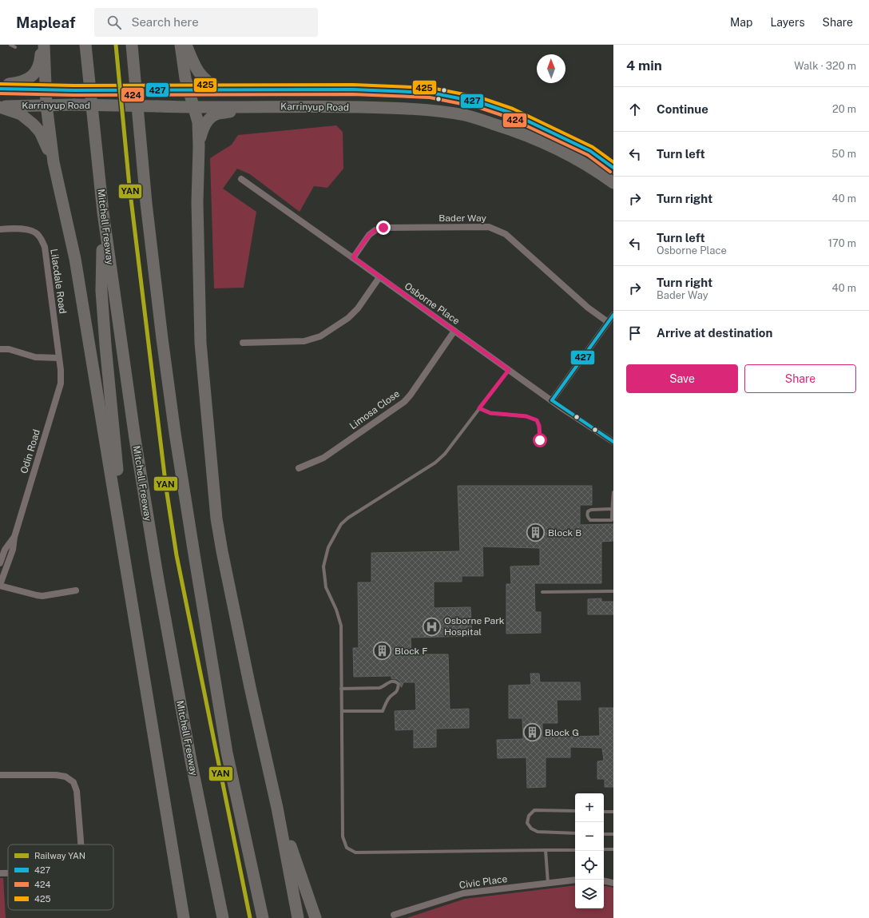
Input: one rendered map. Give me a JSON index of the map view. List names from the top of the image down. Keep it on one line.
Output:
{"streets":{"highway":["Karrinyup Road","Mitchell Freeway"],"street":["Bader Way","Lilacdale Road","Osborne Place","Limosa Close","Odin Road","Civic Place"]},"crossings":[["Bader Way","Osborne Place"],["Lilacdale Road","Odin Road"],["Osborne Place","Limosa Close"]],"places":{"building":["Block B","Block F","Block G"],"hospital":["Osborne Park Hospital"]},"lines":["rail line YAN","transit line 425","transit line 427","transit line 424"],"legend":["Railway YAN","427","424","425"],"north":"top","page":{"header":"Mapleaf","search":"Search here","nav":["Map","Layers","Share"],"heading":["4 min","Walk · 320 m"],"list":[["Continue","20 m"],["Turn left","50 m"],["Turn right","40 m"],["Turn left","Osborne Place","170 m"],["Turn right","Bader Way","40 m"],"Arrive at destination"],"buttons":["Save","Share"],"map_buttons":["+","−"]}}
